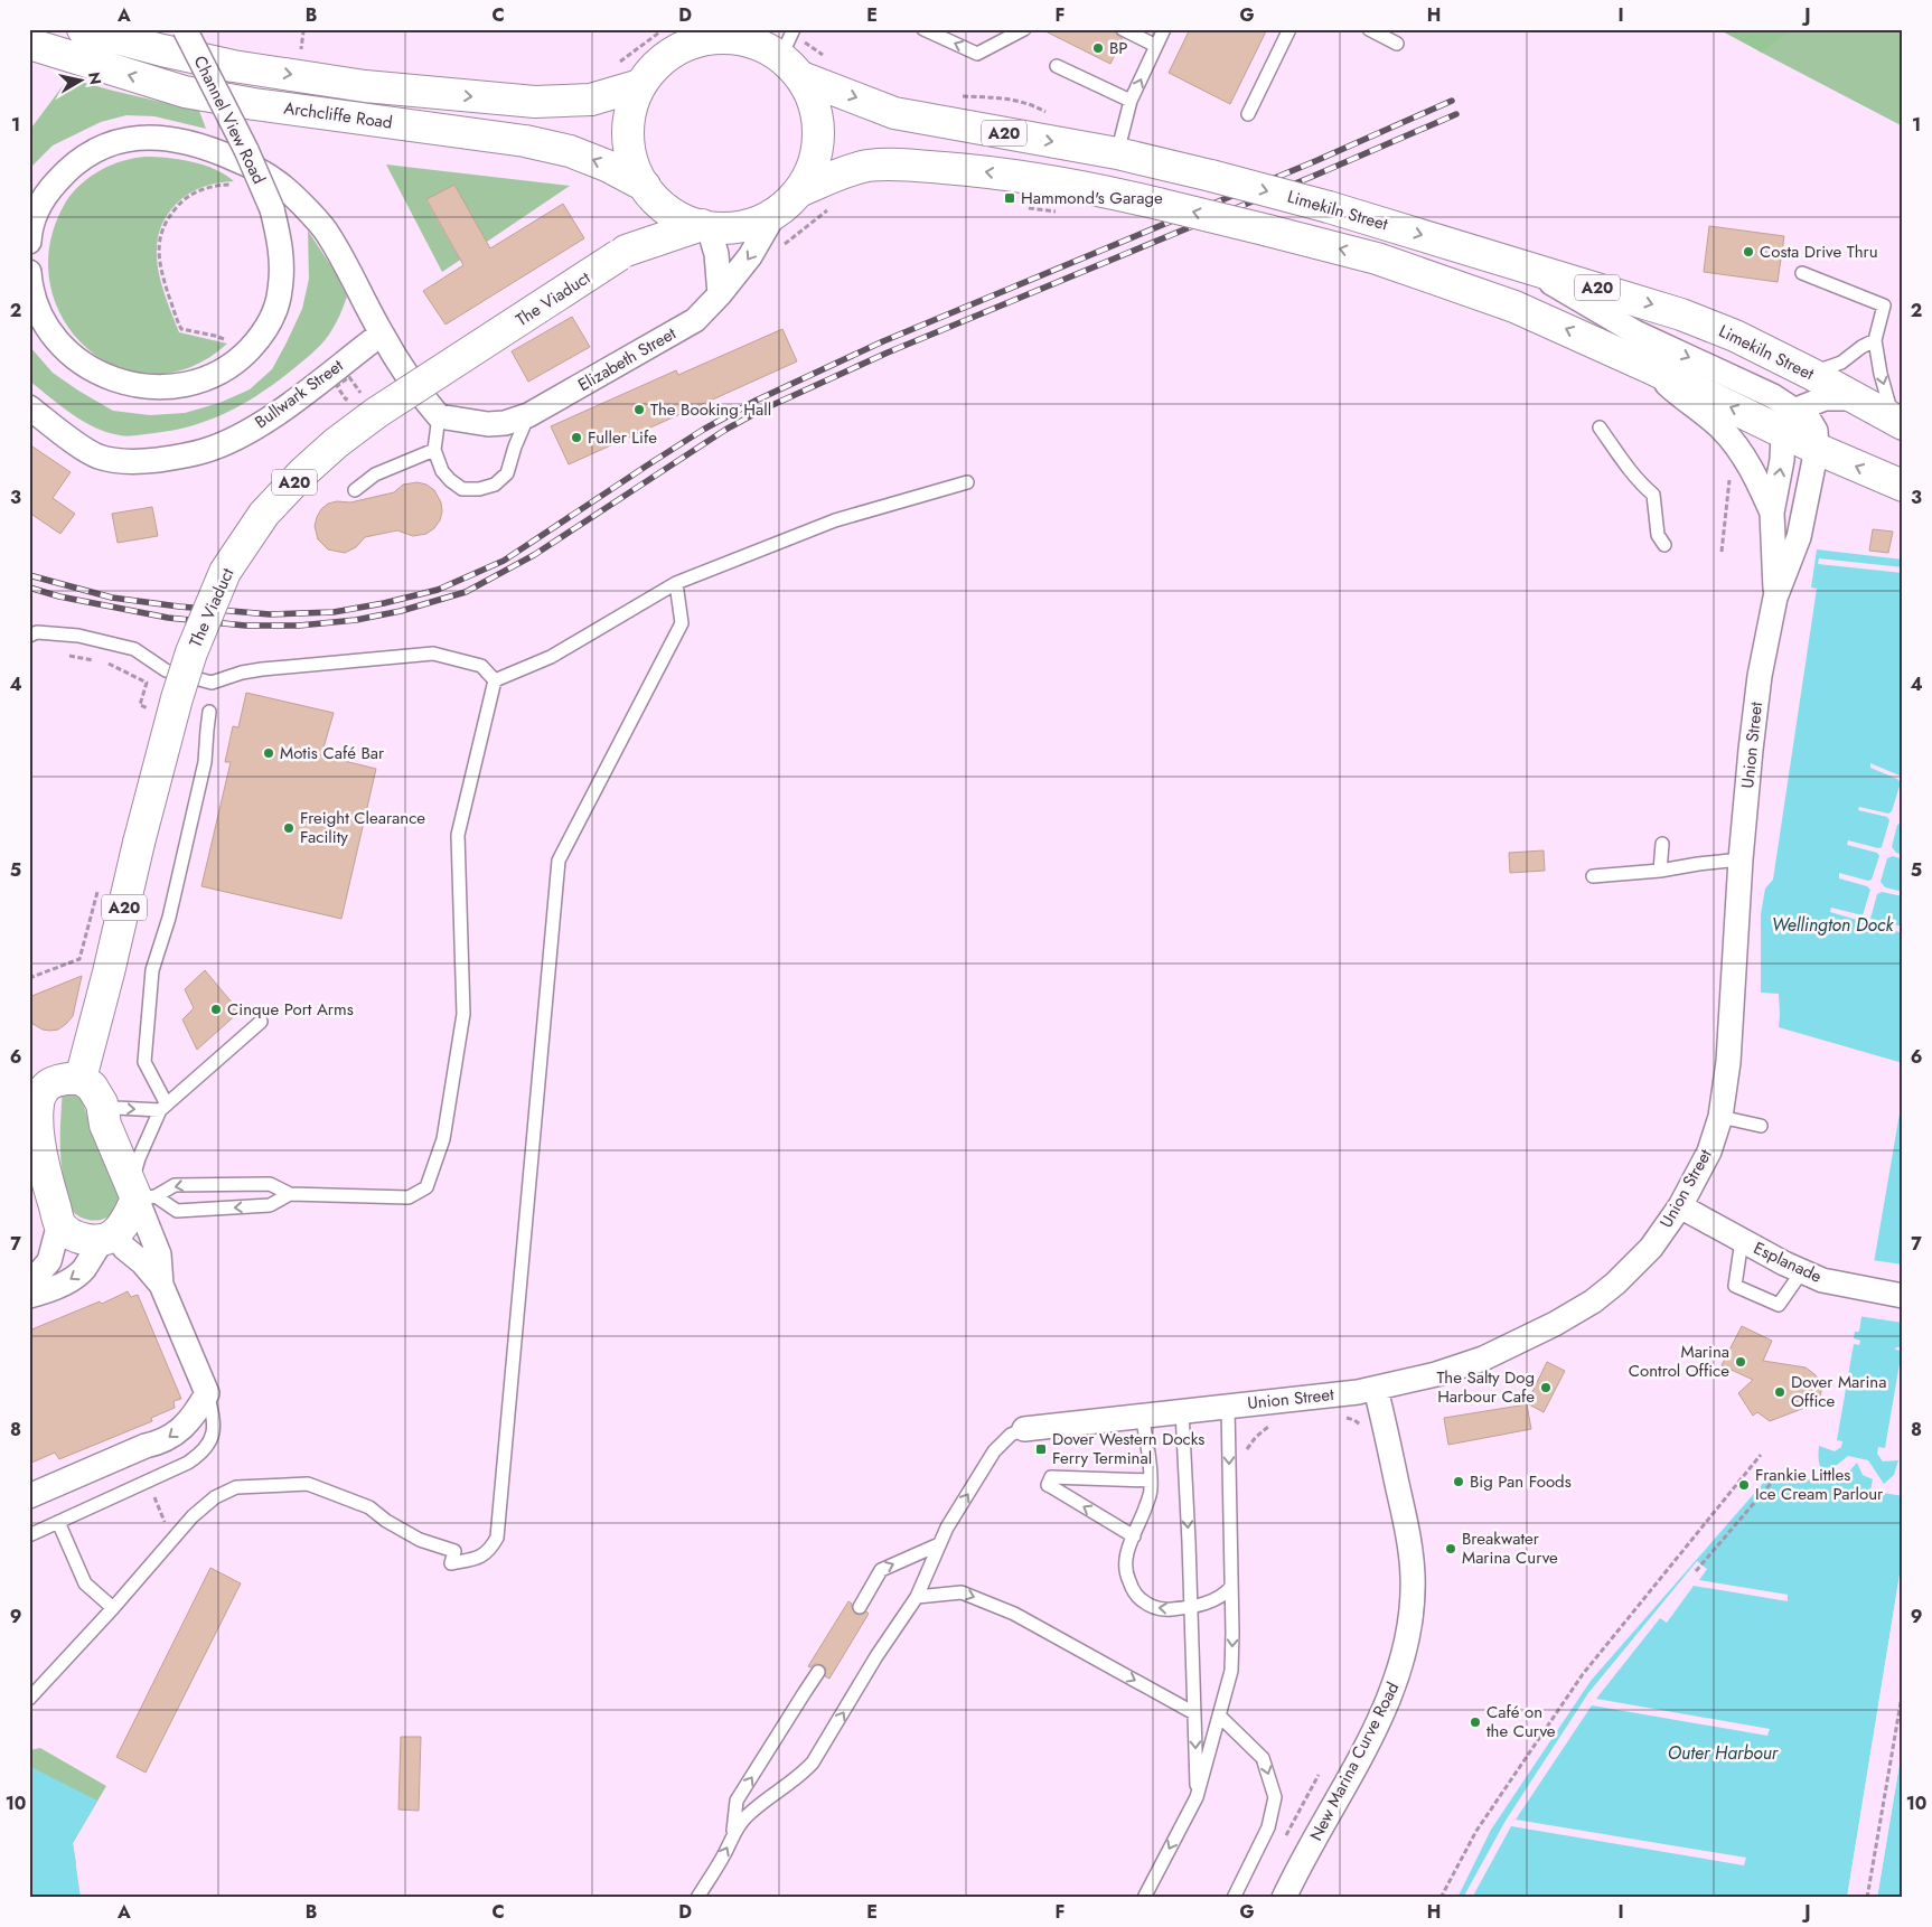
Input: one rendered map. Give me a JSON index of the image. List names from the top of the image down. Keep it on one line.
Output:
{"streets":{"highway":["Archcliffe Road","A20","Limekiln Street","The Viaduct"],"street":["Channel View Road","Elizabeth Street","Bullwark Street","Union Street","Esplanade","New Marina Curve Road"]},"crossings":[["Archcliffe Road","A20"],["Archcliffe Road","Limekiln Street"],["Archcliffe Road","The Viaduct"],["Archcliffe Road","Elizabeth Street"],["A20","Limekiln Street"],["A20","The Viaduct"],["A20","Elizabeth Street"],["A20","Union Street"],["Limekiln Street","The Viaduct"],["Limekiln Street","Elizabeth Street"],["The Viaduct","Elizabeth Street"],["Union Street","Esplanade"],["Union Street","New Marina Curve Road"]],"water":["Wellington Dock","Outer Harbour"],"places":{"other":["BP","Costa Drive Thru","The Booking Hall","Fuller Life","Motis Café Bar","Freight Clearance Facility","Cinque Port Arms","Marina Control Office","The Salty Dog Harbour Cafe","Dover Marina Office","Big Pan Foods","Frankie Littles Ice Cream Parlour","Breakwater Marina Curve","Café on the Curve"],"transit":["Hammond's Garage","Dover Western Docks Ferry Terminal"]},"north":"right","grid":{"columns":["A","B","C","D","E","F","G","H","I","J"],"rows":["1","2","3","4","5","6","7","8","9","10"]}}
